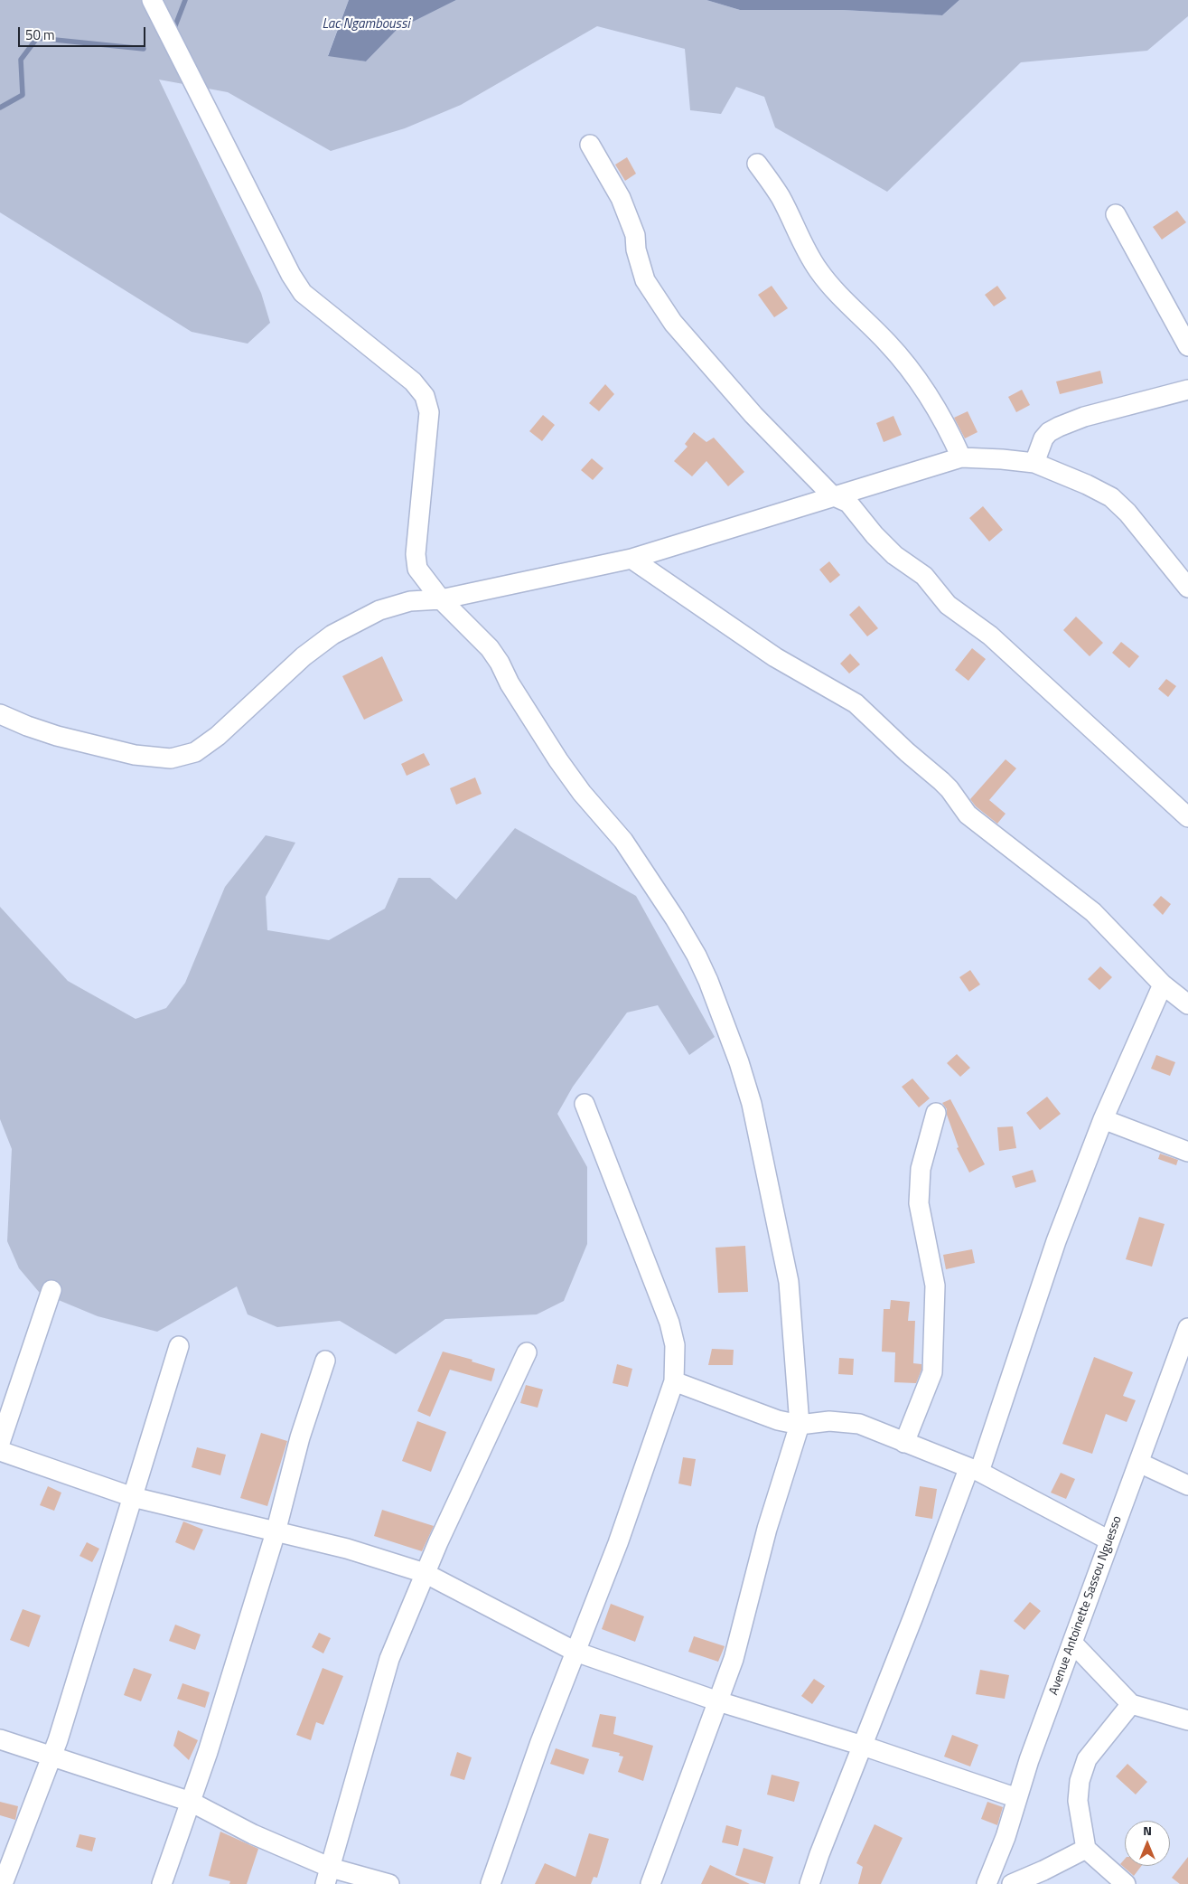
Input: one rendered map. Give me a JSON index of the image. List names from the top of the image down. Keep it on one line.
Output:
{"streets":{"street":["Avenue Antoinette Sassou Nguesso"]},"water":["Lac Ngamboussi"],"scale_bar":"50 m","north":"top"}
